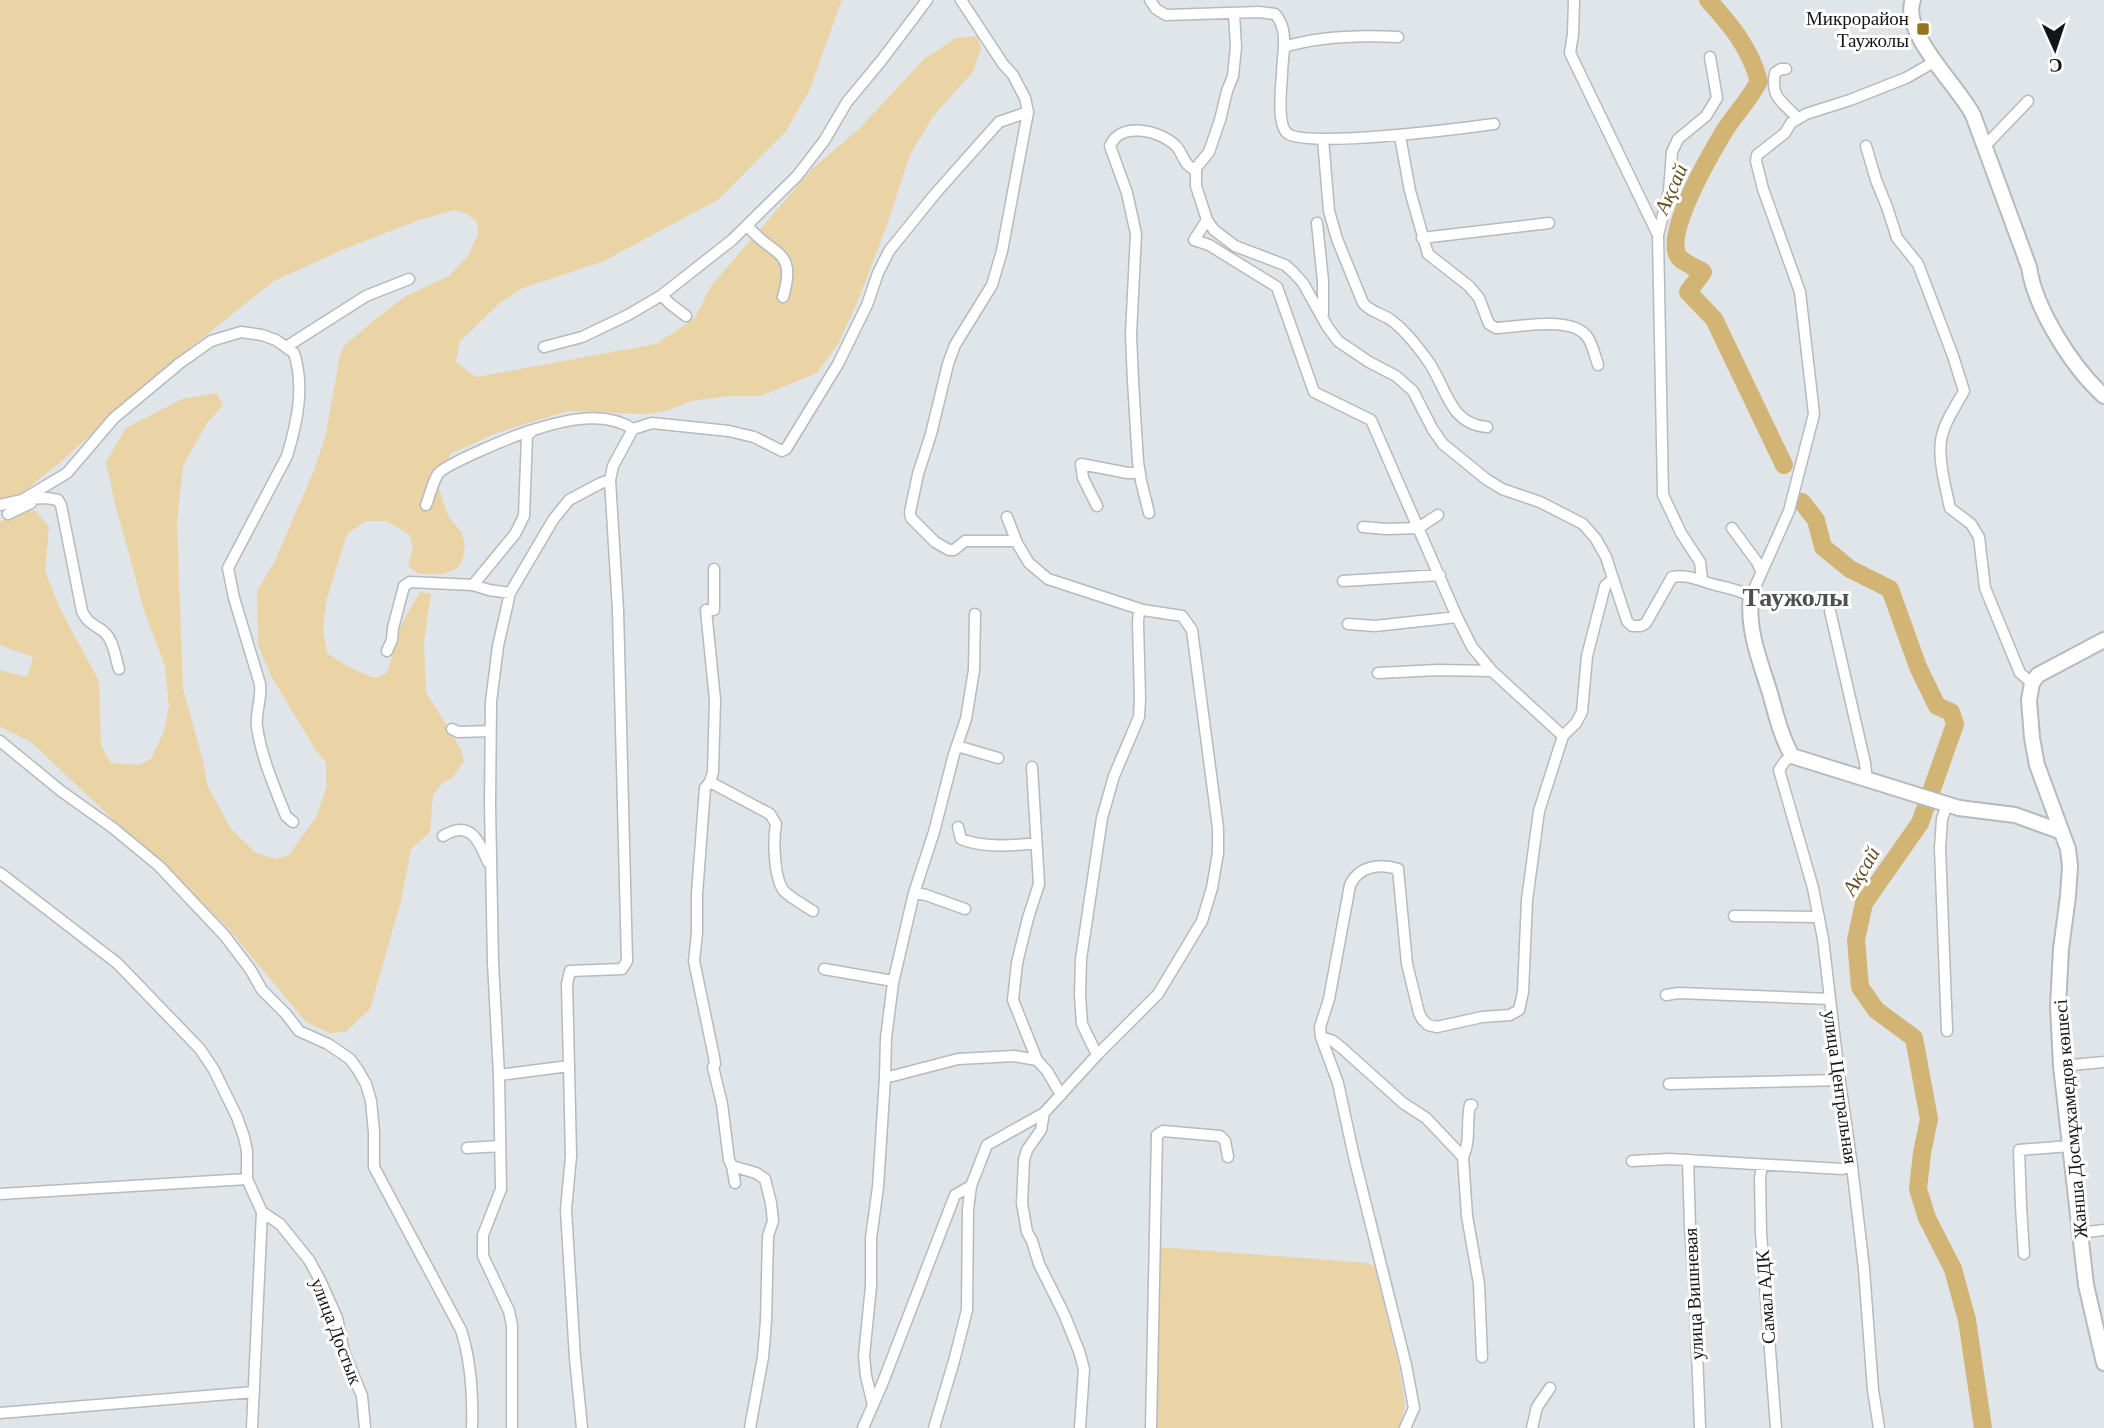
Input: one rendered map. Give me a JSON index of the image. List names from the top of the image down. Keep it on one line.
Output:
{"streets":{"street":["улица Центральная","Жанша Досмұхамедов көшесі","улица Вишневая","Самал АДК","улица Достык"]},"districts":["Таужолы"],"water":["Ақсай"],"places":{"transit":["Микрорайон Таужолы"]},"north":"bottom"}
